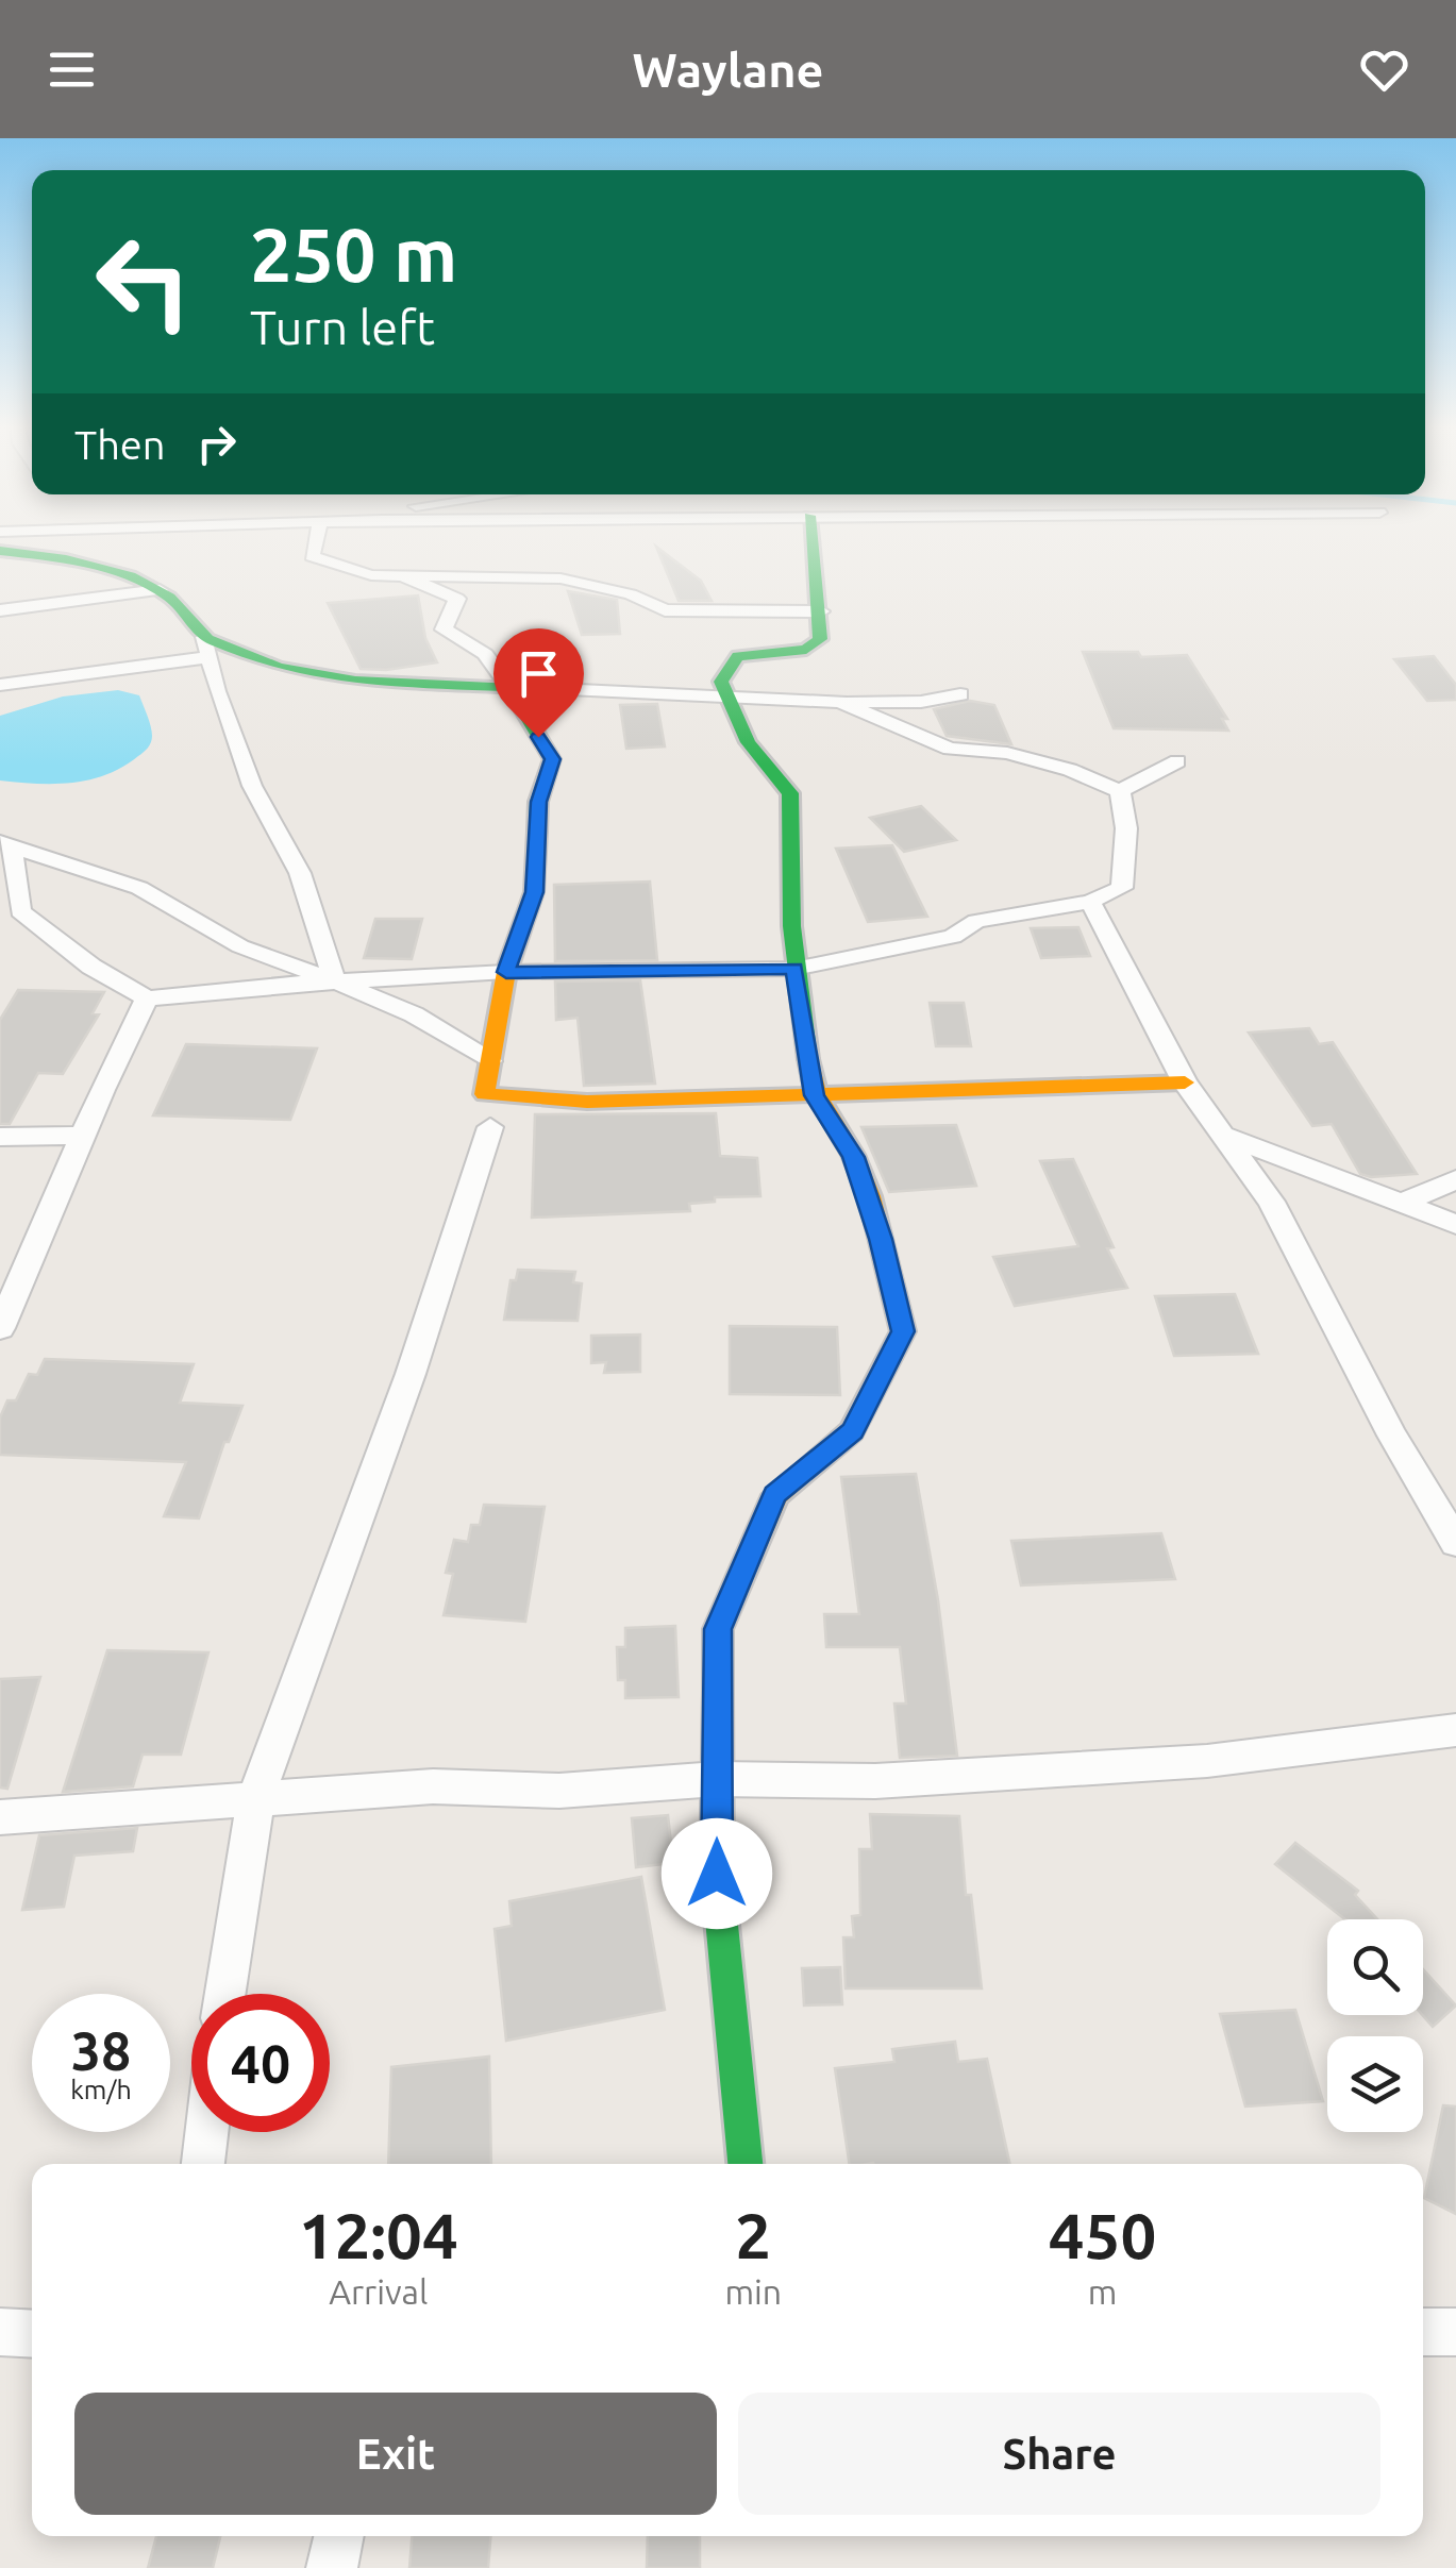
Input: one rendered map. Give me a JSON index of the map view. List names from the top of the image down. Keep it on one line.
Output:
{"page":{"header":"Waylane","turn":["250 m","Turn left"],"then":"Then","speed":"38 km/h","limit":"40","eta":["12:04","Arrival","2","min","450","m"],"buttons":["Exit","Share"]}}
